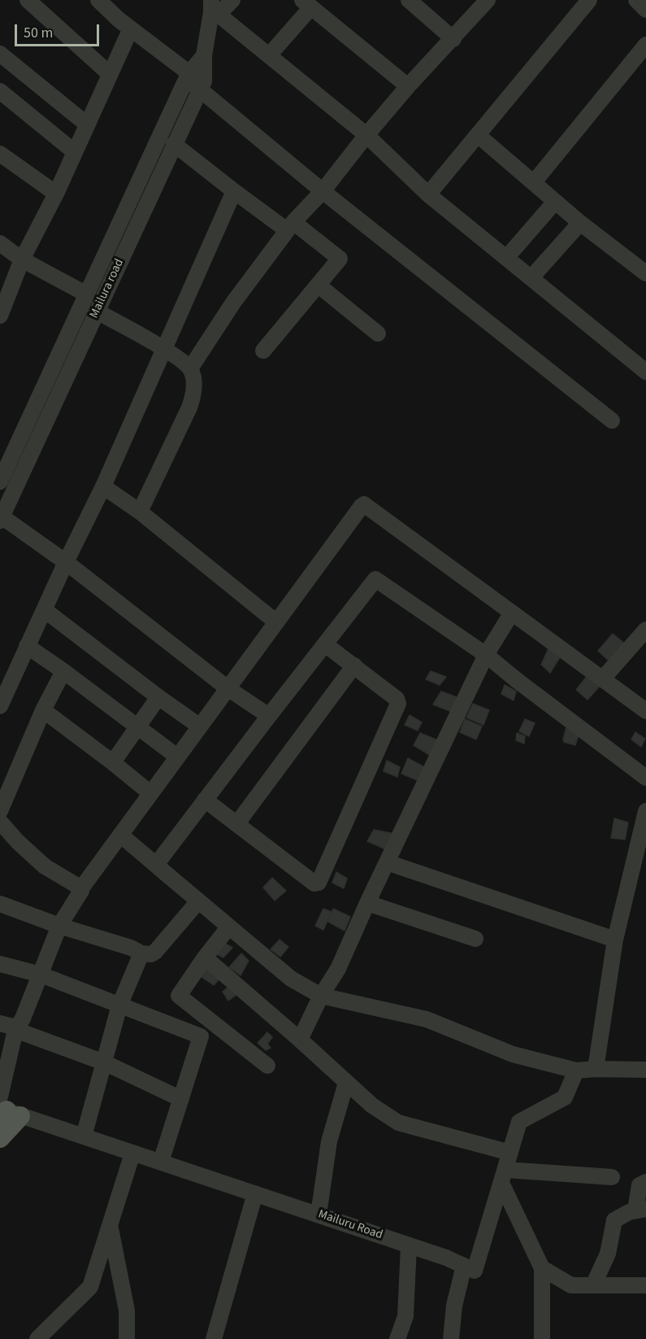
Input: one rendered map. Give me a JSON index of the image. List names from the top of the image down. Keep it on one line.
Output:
{"streets":{"street":["Mailura road","Mailuru Road"]},"scale_bar":"50 m"}
